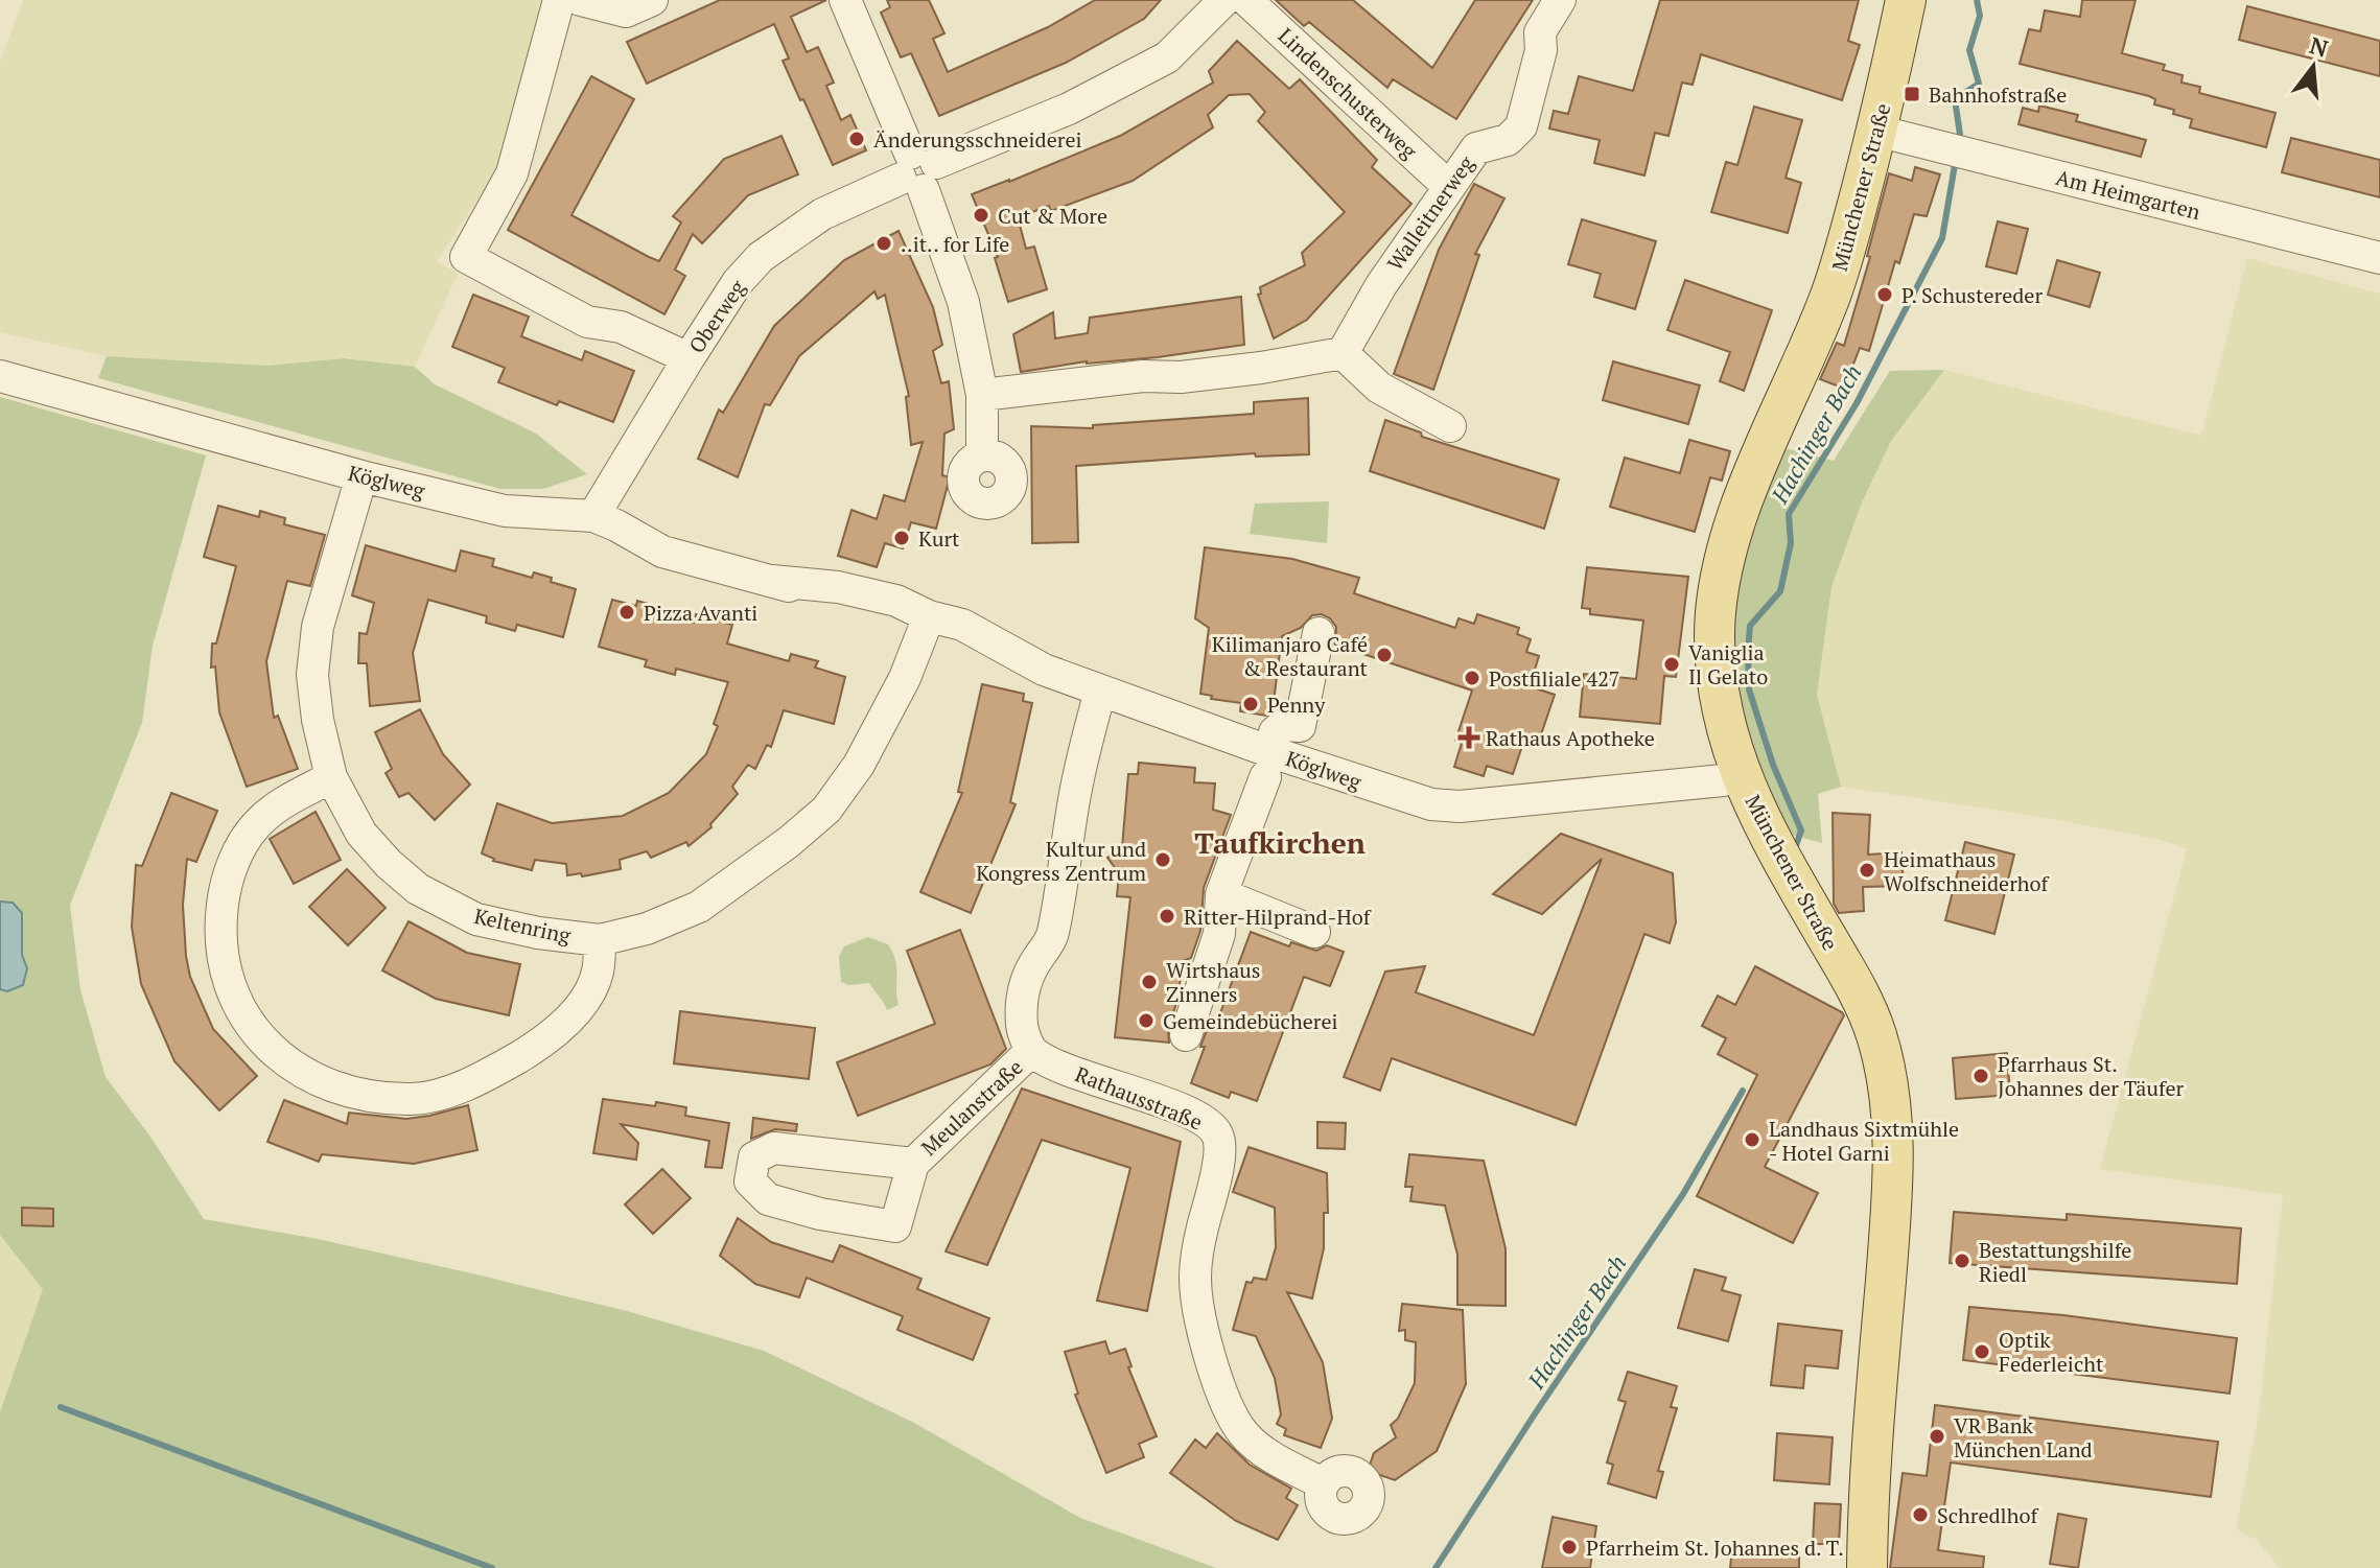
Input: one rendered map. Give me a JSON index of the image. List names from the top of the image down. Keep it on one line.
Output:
{"streets":{"main road":["Münchener Straße"],"street":["Lindenschusterweg","Am Heimgarten","Walleitnerweg","Oberweg","Köglweg","Keltenring","Rathausstraße","Meulanstraße"]},"crossings":[["Lindenschusterweg","Walleitnerweg"],["Münchener Straße","Am Heimgarten"],["Münchener Straße","Köglweg"],["Oberweg","Köglweg"],["Köglweg","Keltenring"],["Rathausstraße","Meulanstraße"]],"districts":["Taufkirchen"],"water":["Hachinger Bach"],"places":{"transit":["Bahnhofstraße"],"other":["Änderungsschneiderei","Cut & More","..it.. for Life","P. Schustereder","Kurt","Pizza Avanti","Kilimanjaro Café & Restaurant","Vaniglia Il Gelato","Postfiliale 427","Penny","Kultur und Kongress Zentrum","Heimathaus Wolfschneiderhof","Ritter-Hilprand-Hof","Wirtshaus Zinners","Gemeindebücherei","Pfarrhaus St. Johannes der Täufer","Landhaus Sixtmühle - Hotel Garni","Bestattungshilfe Riedl","Optik Federleicht","VR Bank München Land","Schredlhof","Pfarrheim St. Johannes d. T."],"health":["Rathaus Apotheke"]},"north":"top"}
